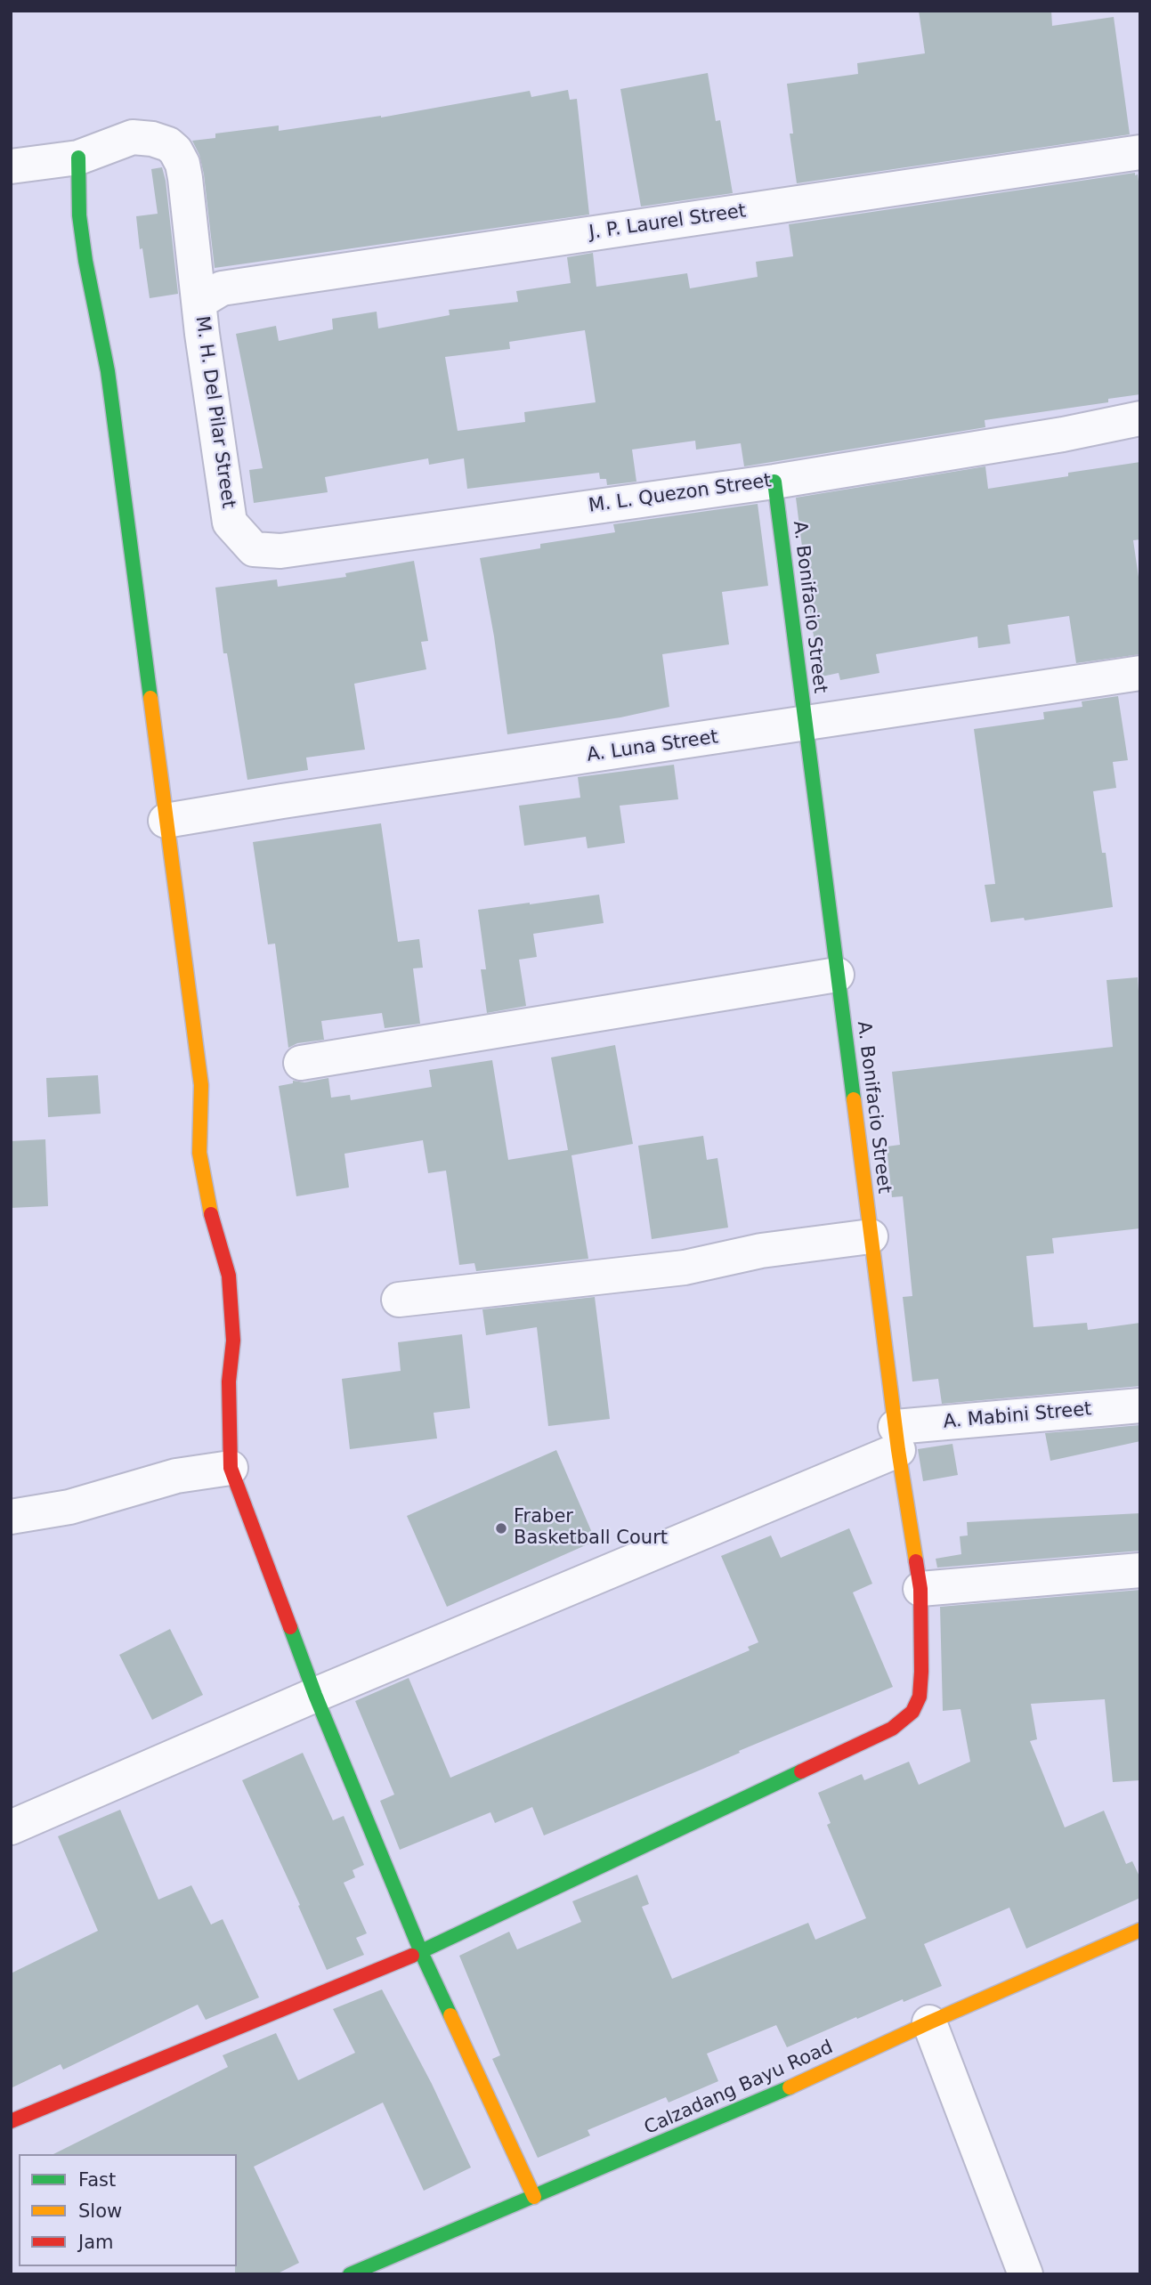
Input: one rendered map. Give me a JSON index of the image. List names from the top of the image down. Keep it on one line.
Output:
{"streets":{"street":["J. P. Laurel Street","M. H. Del Pilar Street","M. L. Quezon Street","A. Bonifacio Street","A. Luna Street","A. Mabini Street","Calzadang Bayu Road"]},"crossings":[["J. P. Laurel Street","M. H. Del Pilar Street"],["M. H. Del Pilar Street","M. L. Quezon Street"],["M. L. Quezon Street","A. Bonifacio Street"],["A. Bonifacio Street","A. Luna Street"],["A. Bonifacio Street","A. Mabini Street"]],"places":["Fraber Basketball Court"],"legend":["Fast","Slow","Jam"]}
